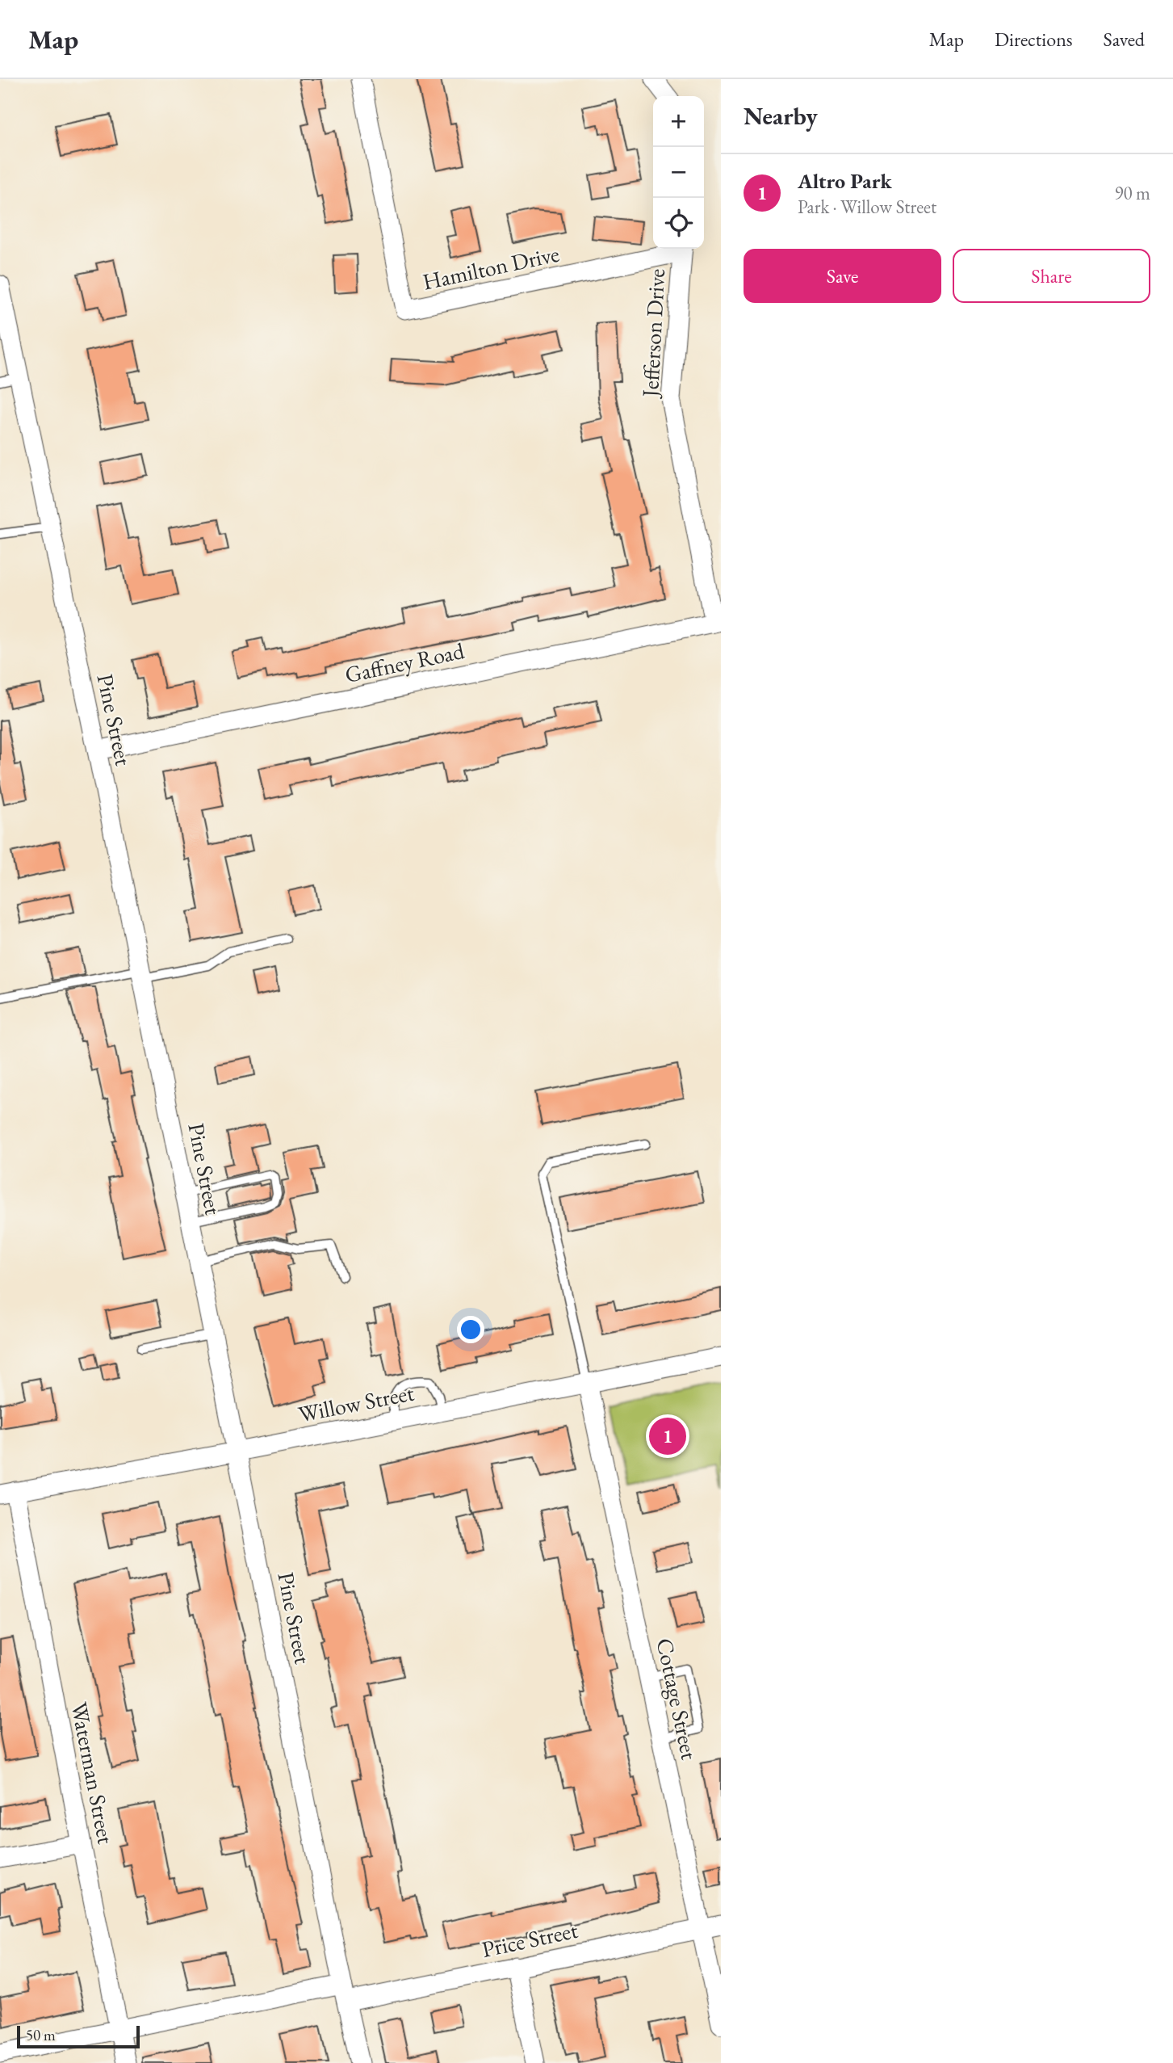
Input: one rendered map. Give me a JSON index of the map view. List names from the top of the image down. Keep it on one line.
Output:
{"streets":{"street":["Hamilton Drive","Jefferson Drive","Gaffney Road","Pine Street","Willow Street","Cottage Street","Waterman Street","Price Street"]},"crossings":[["Jefferson Drive","Gaffney Road"],["Gaffney Road","Pine Street"],["Pine Street","Willow Street"],["Pine Street","Price Street"],["Willow Street","Cottage Street"],["Willow Street","Waterman Street"],["Cottage Street","Price Street"],["Waterman Street","Price Street"]],"scale_bar":"50 m","page":{"header":"Map","nav":["Map","Directions","Saved"],"heading":"Nearby","map_buttons":["+","−"],"list":[{"mark":"1","name":"Altro Park","note":"Park · Willow Street","value":"90 m"}],"buttons":["Save","Share"],"pins":"1","scale":"50 m"}}
